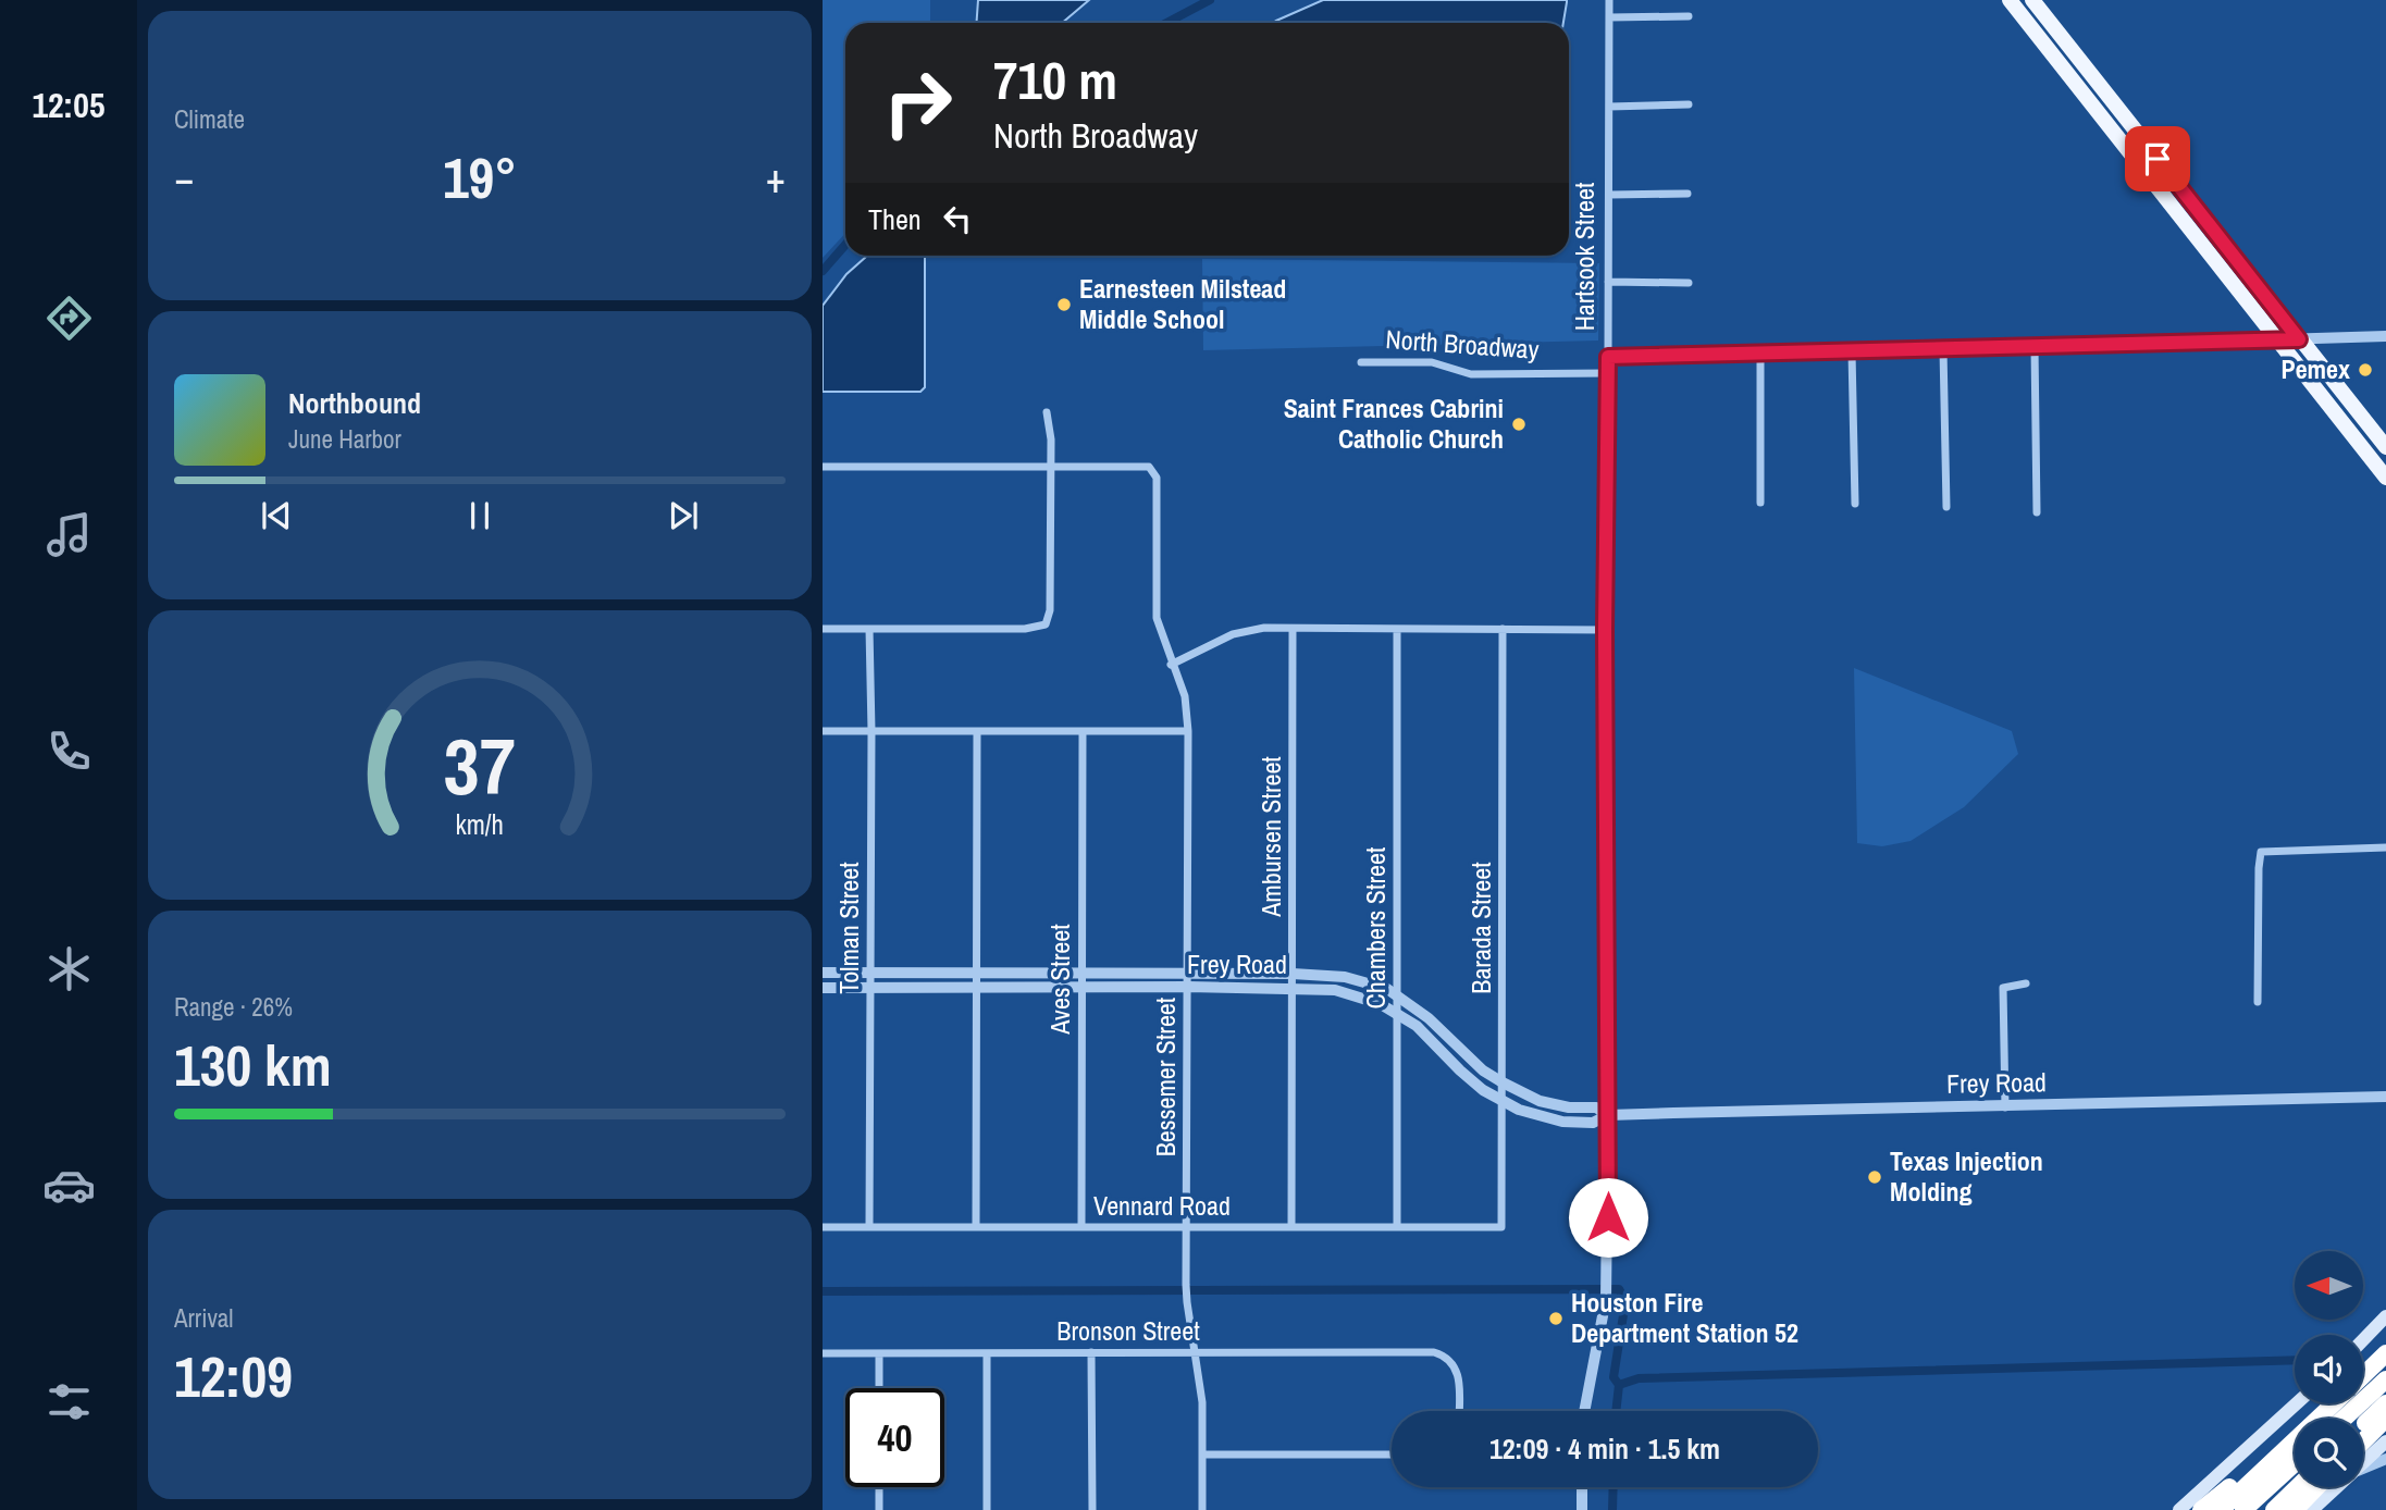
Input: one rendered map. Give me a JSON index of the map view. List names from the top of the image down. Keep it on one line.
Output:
{"streets":{"street":["Hartsook Street","North Broadway","Ambursen Street","Tolman Street","Chambers Street","Barada Street","Frey Road","Aves Street","Bessemer Street","Vennard Road","Bronson Street"]},"crossings":[["Hartsook Street","North Broadway"],["Hartsook Street","Frey Road"],["Ambursen Street","Frey Road"],["Ambursen Street","Vennard Road"],["Tolman Street","Frey Road"],["Tolman Street","Vennard Road"],["Chambers Street","Frey Road"],["Chambers Street","Vennard Road"],["Barada Street","Frey Road"],["Barada Street","Vennard Road"],["Frey Road","Aves Street"],["Frey Road","Bessemer Street"],["Aves Street","Vennard Road"],["Bessemer Street","Vennard Road"],["Bessemer Street","Bronson Street"]],"places":["Earnesteen Milstead Middle School","Pemex","Saint Frances Cabrini Catholic Church","Texas Injection Molding","Houston Fire Department Station 52"],"north":"left","page":{"tabs":"12:05","tile":["Climate",["Range · 26%","130 km"],["Arrival","12:09"]],"turn":["710 m","North Broadway"],"heat":["−","19°","+"],"then":"Then","song":["Northbound","June Harbor"],"limit":"40","trip":"12:09 · 4 min · 1.5 km","gauge":["37","km/h"]}}
